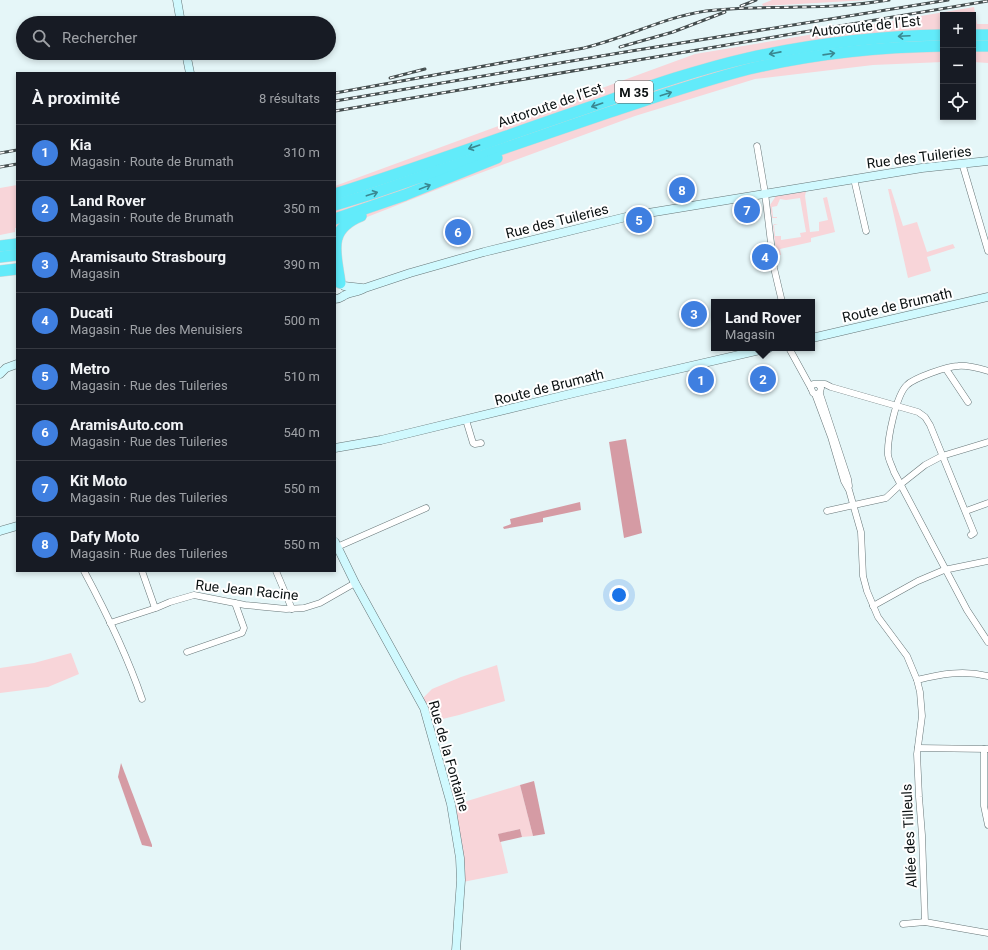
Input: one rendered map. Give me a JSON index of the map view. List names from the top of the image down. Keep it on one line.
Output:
{"streets":{"highway":["Autoroute de l’Est","M 35"],"street":["Rue des Tuileries","Route de Brumath","Rue Jean Racine","Rue de la Fontaine","Allée des Tilleuls"]},"crossings":[["Rue Jean Racine","Rue de la Fontaine"]],"page":{"map_buttons":["+","−"],"search":"Rechercher","heading":["À proximité","8 résultats"],"list":[{"mark":"1","name":"Kia","note":"Magasin · Route de Brumath","value":"310 m"},{"mark":"2","name":"Land Rover","note":"Magasin · Route de Brumath","value":"350 m"},{"mark":"3","name":"Aramisauto Strasbourg","note":"Magasin","value":"390 m"},{"mark":"4","name":"Ducati","note":"Magasin · Rue des Menuisiers","value":"500 m"},{"mark":"5","name":"Metro","note":"Magasin · Rue des Tuileries","value":"510 m"},{"mark":"6","name":"AramisAuto.com","note":"Magasin · Rue des Tuileries","value":"540 m"},{"mark":"7","name":"Kit Moto","note":"Magasin · Rue des Tuileries","value":"550 m"},{"mark":"8","name":"Dafy Moto","note":"Magasin · Rue des Tuileries","value":"550 m"}],"pins":["8","7","5","6","4","3","2","1"],"popup":["Land Rover","Magasin"]}}
